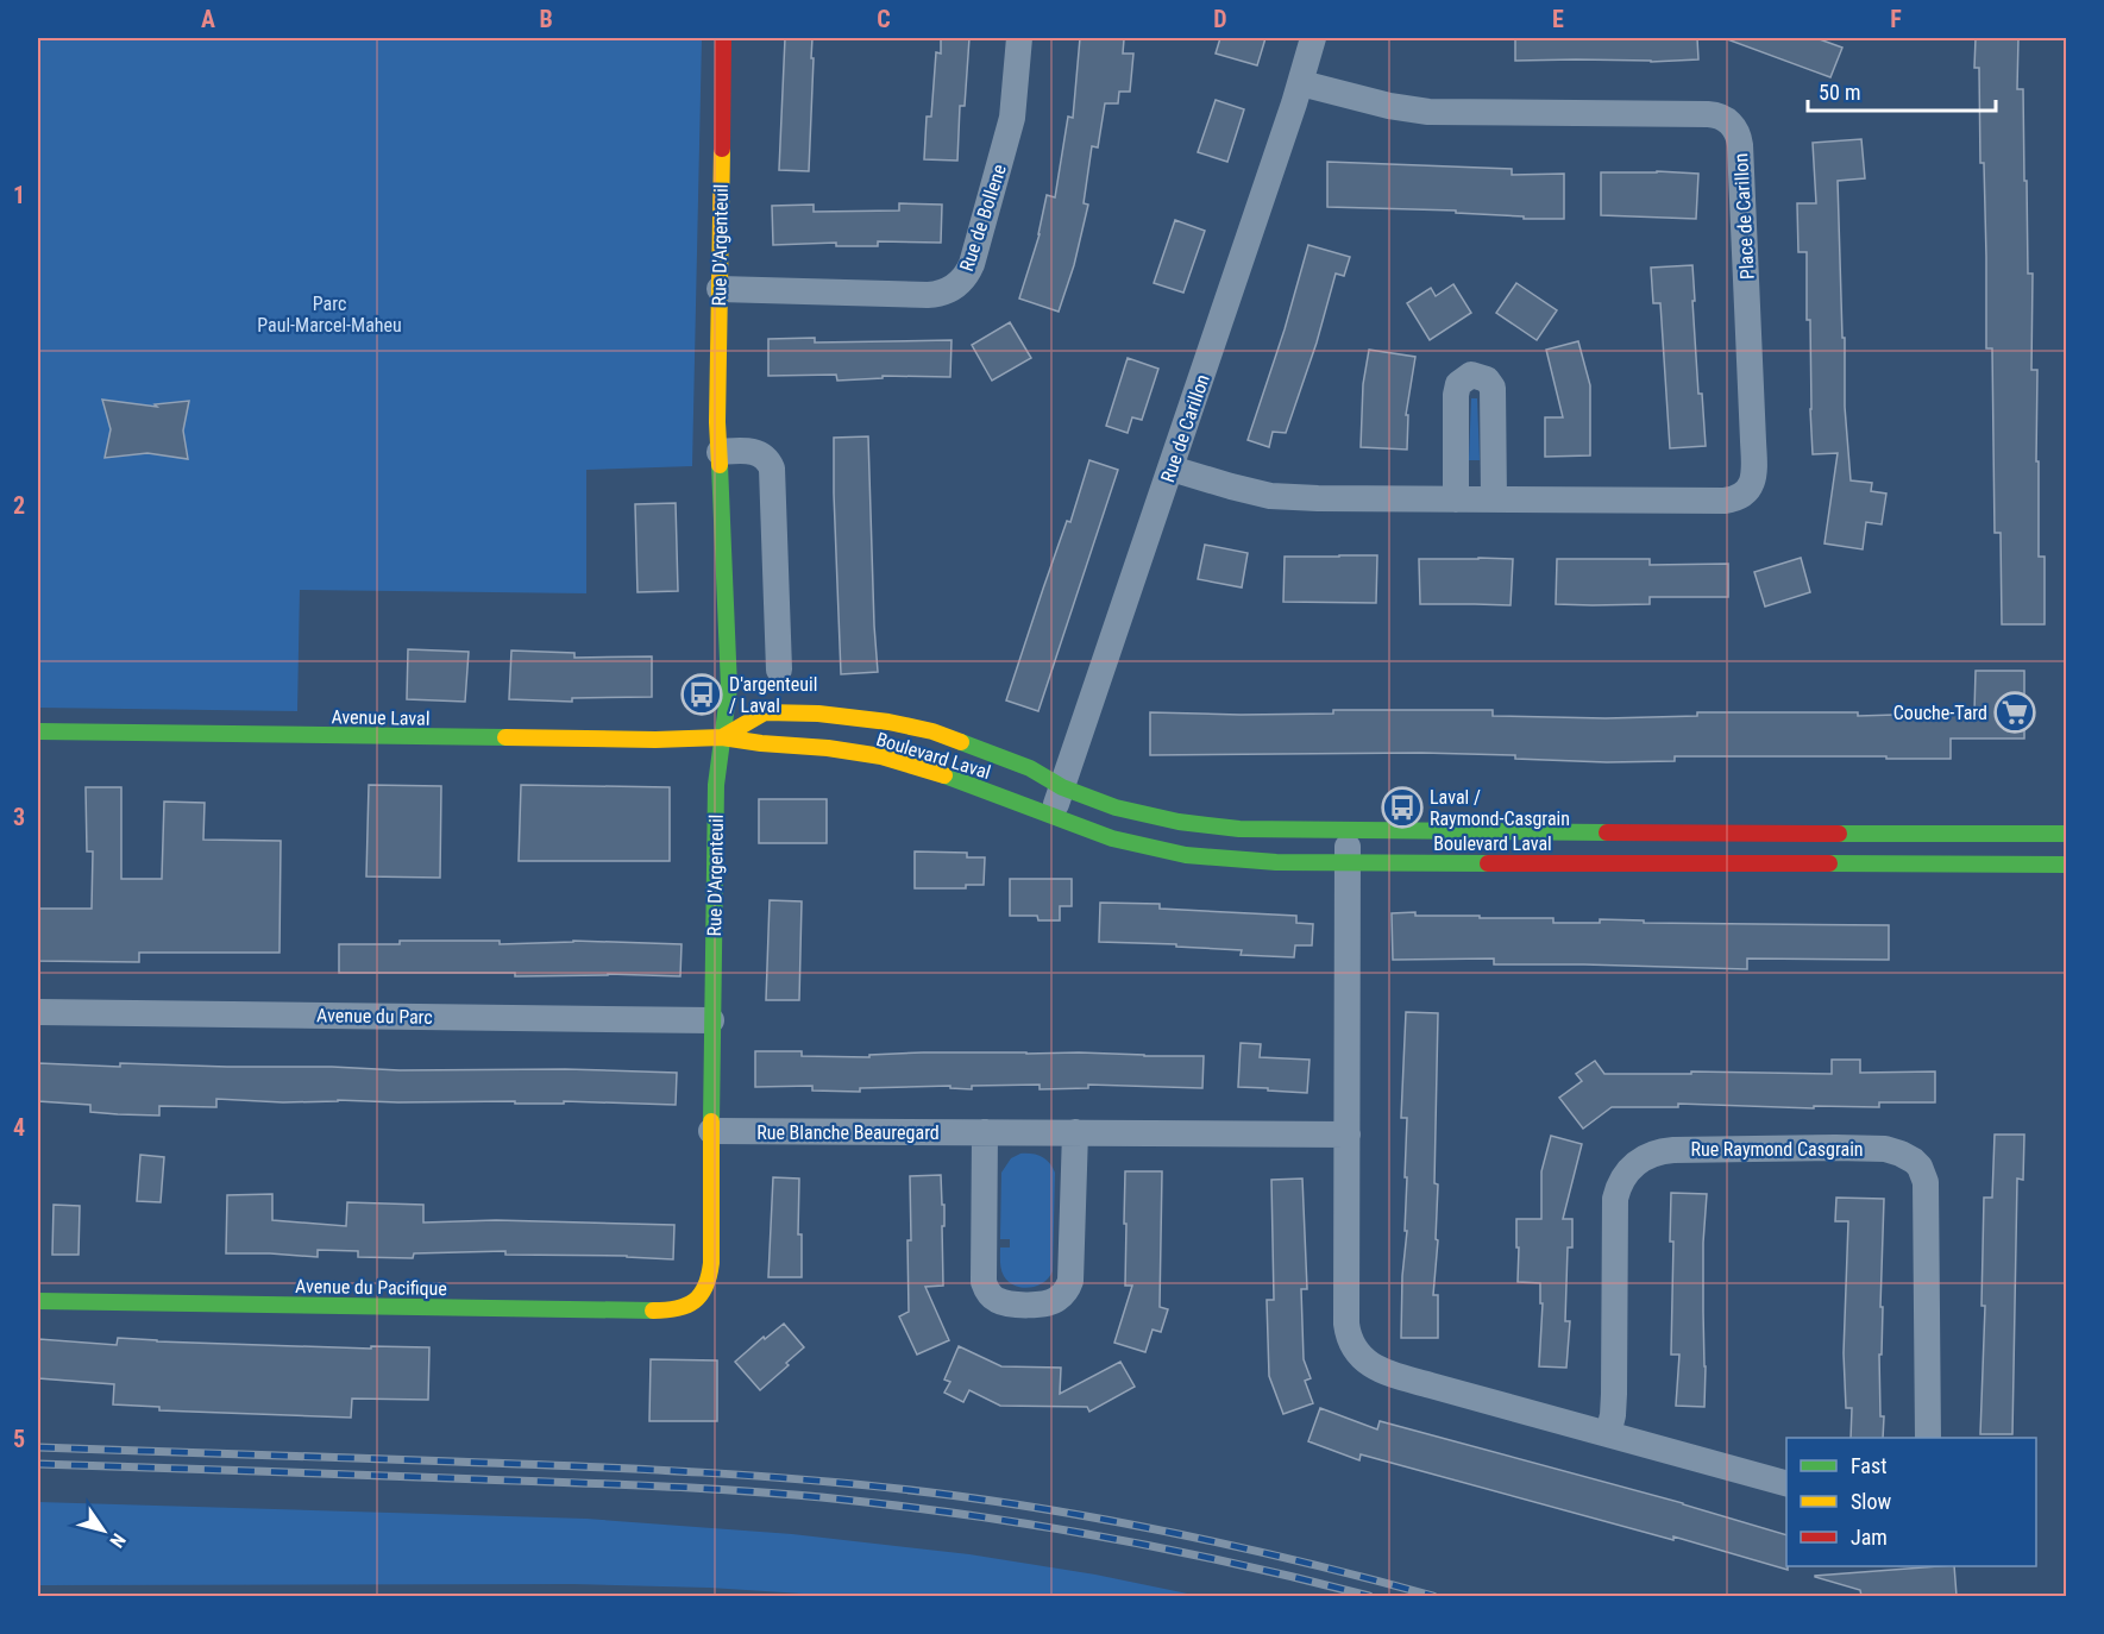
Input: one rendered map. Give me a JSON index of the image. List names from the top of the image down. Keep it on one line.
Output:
{"streets":{"street":["Place de Carillon","Rue de Bollene","Rue D'Argenteuil","Rue de Carillon","Avenue Laval","Boulevard Laval","Avenue du Parc","Rue Blanche Beauregard","Rue Raymond Casgrain","Avenue du Pacifique"]},"crossings":[["Place de Carillon","Rue de Carillon"],["Rue de Bollene","Rue D'Argenteuil"],["Rue D'Argenteuil","Avenue Laval"],["Rue D'Argenteuil","Boulevard Laval"],["Rue D'Argenteuil","Avenue du Parc"],["Rue D'Argenteuil","Rue Blanche Beauregard"],["Rue D'Argenteuil","Avenue du Pacifique"],["Rue de Carillon","Boulevard Laval"],["Avenue Laval","Boulevard Laval"]],"parks":["Parc Paul-Marcel-Maheu"],"places":{"bus stop":["D'argenteuil / Laval","Laval / Raymond-Casgrain"],"supermarket":["Couche-Tard"]},"legend":["Fast","Slow","Jam"],"scale_bar":"50 m","north":"bottom right","grid":{"columns":["A","B","C","D","E","F"],"rows":["1","2","3","4","5"]}}
